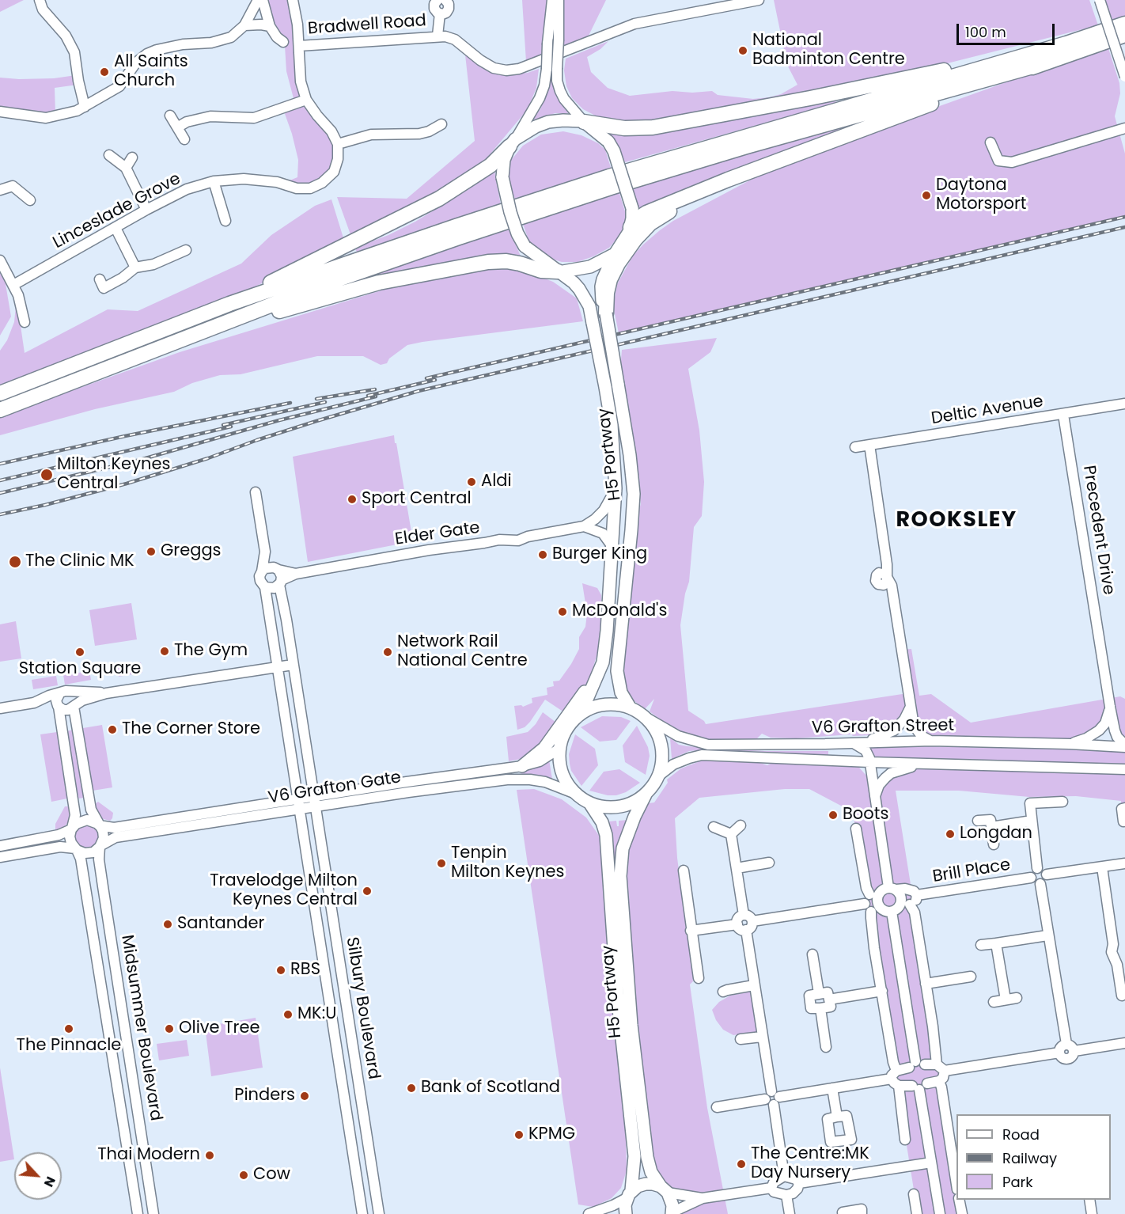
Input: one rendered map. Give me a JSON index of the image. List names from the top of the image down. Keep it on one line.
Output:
{"streets":{"main road":["H5 Portway"],"street":["Bradwell Road","Linceslade Grove","Deltic Avenue","Precedent Drive","Elder Gate","V6 Grafton Street","V6 Grafton Gate","Brill Place","Silbury Boulevard","Midsummer Boulevard"]},"crossings":[["Deltic Avenue","Precedent Drive"],["H5 Portway","Elder Gate"],["H5 Portway","V6 Grafton Street"],["H5 Portway","V6 Grafton Gate"],["Precedent Drive","V6 Grafton Street"],["V6 Grafton Street","V6 Grafton Gate"],["V6 Grafton Gate","Silbury Boulevard"],["V6 Grafton Gate","Midsummer Boulevard"]],"districts":["ROOKSLEY"],"places":["National Badminton Centre","All Saints Church","Daytona Motorsport","Milton Keynes Central","Aldi","Sport Central","Greggs","Burger King","The Clinic MK","McDonald's","The Gym","Station Square","Network Rail National Centre","The Corner Store","Boots","Longdan","Tenpin Milton Keynes","Travelodge Milton Keynes Central","Santander","RBS","MK:U","The Pinnacle","Olive Tree","Bank of Scotland","Pinders","KPMG","Thai Modern","The Centre:MK Day Nursery","Cow"],"legend":["Road","Railway","Park"],"scale_bar":"100 m","north":"bottom right"}
